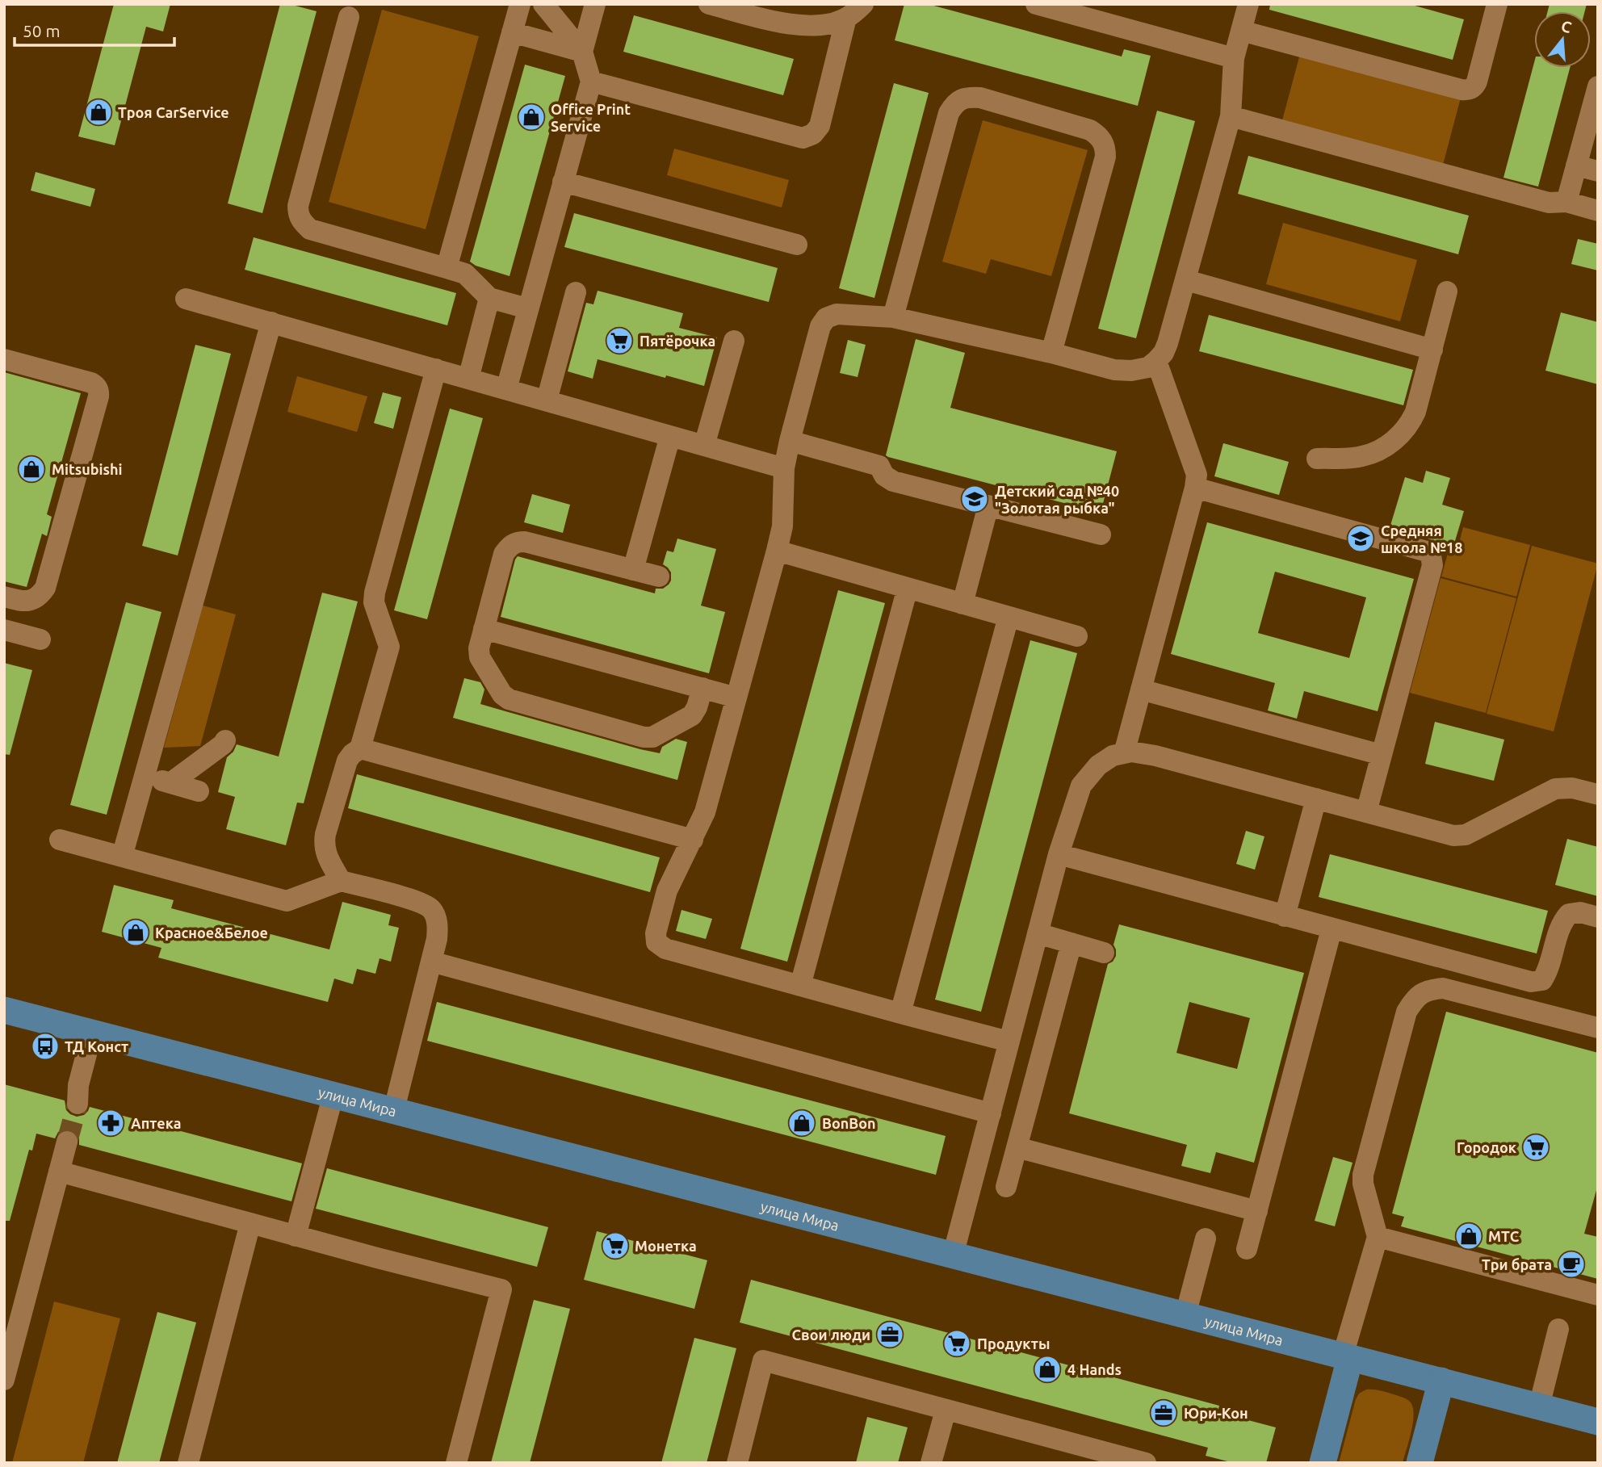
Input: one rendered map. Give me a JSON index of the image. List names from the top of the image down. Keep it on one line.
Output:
{"streets":{"main road":["улица Мира"]},"places":{"shop":["Троя CarService","Office Print Service","Mitsubishi","Красное&Белое","BonBon","МТС","4 Hands"],"supermarket":["Пятёрочка","Городок","Монетка","Продукты"],"school or university":["Детский сад №40 \"Золотая рыбка\"","Средняя школа №18"],"bus stop":["ТД Конст"],"pharmacy":["Аптека"],"cafe":["Три брата"],"office":["Свои люди","Юри-Кон"]},"scale_bar":"50 m","north":"top"}
